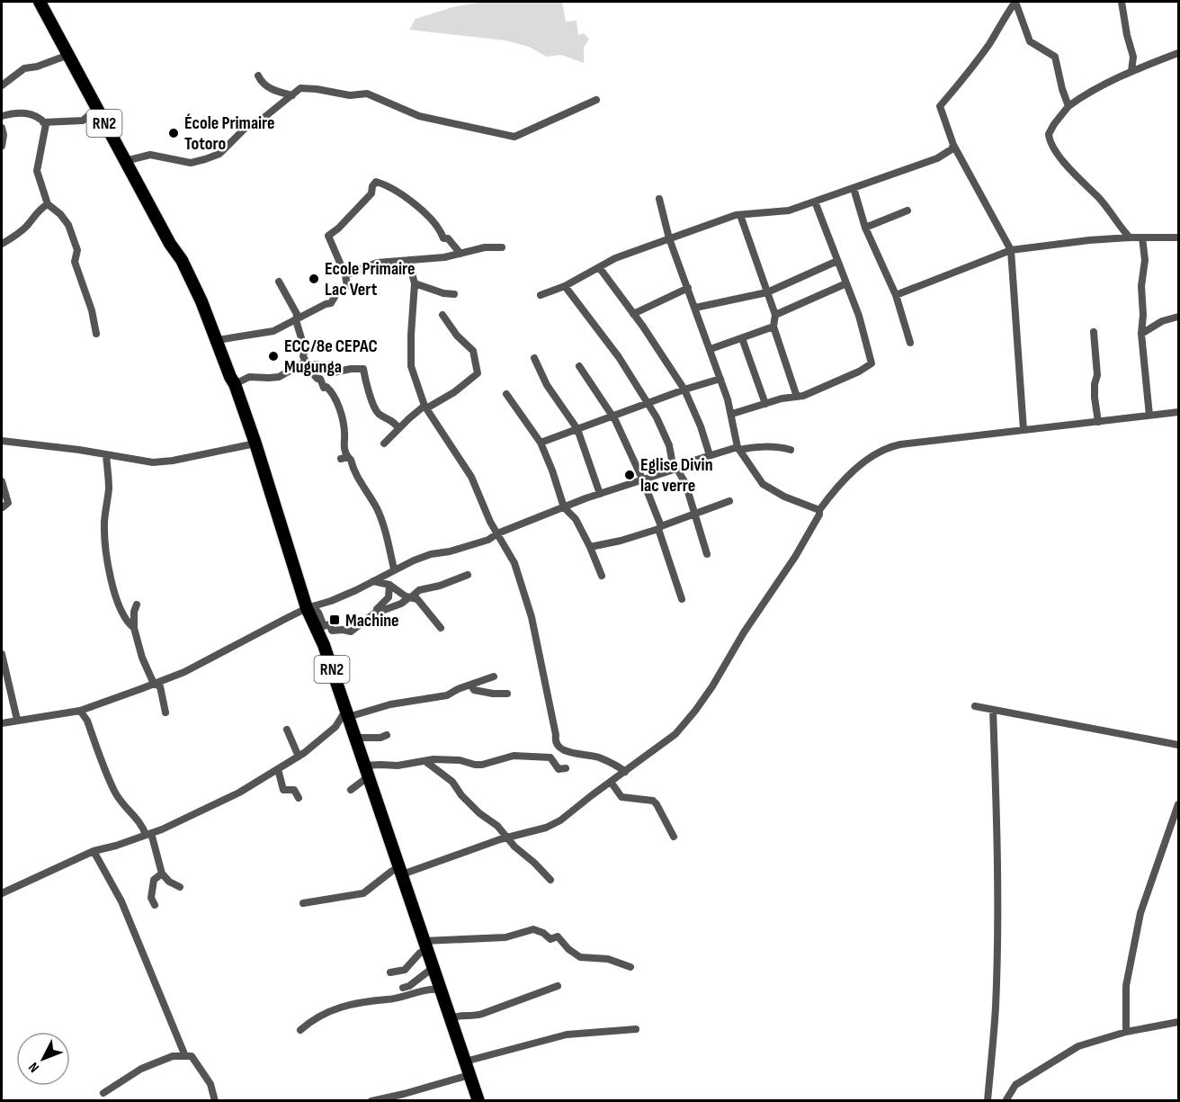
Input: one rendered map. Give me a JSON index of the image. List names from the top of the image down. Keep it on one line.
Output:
{"streets":{"highway":["RN2"]},"places":{"other":["École Primaire Totoro","Ecole Primaire Lac Vert","ECC/8e CEPAC Mugunga","Eglise Divin lac verre"],"transit":["Machine"]},"north":"bottom left"}
